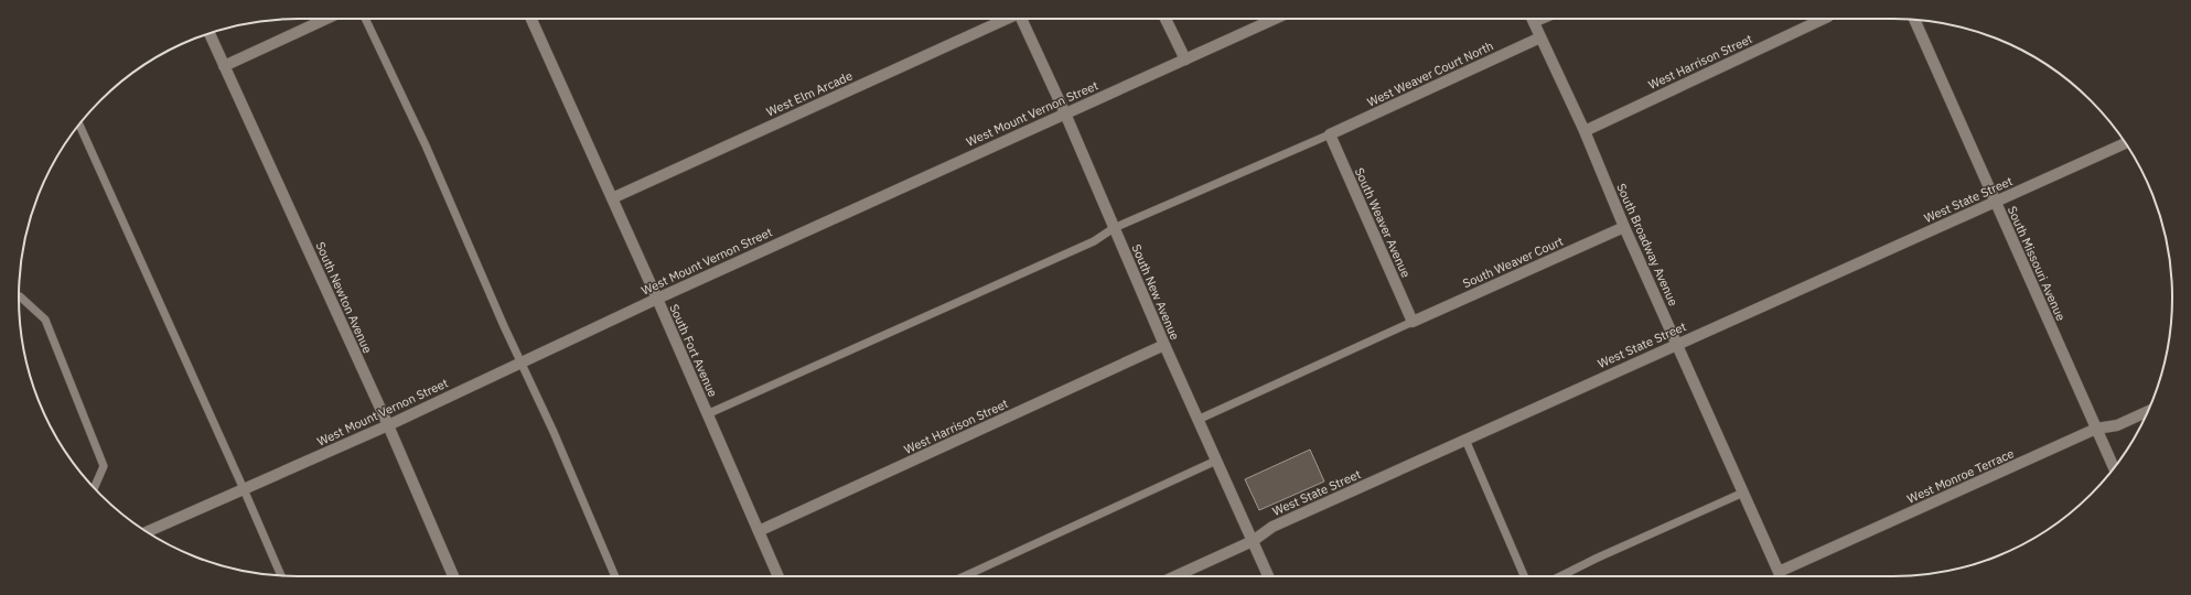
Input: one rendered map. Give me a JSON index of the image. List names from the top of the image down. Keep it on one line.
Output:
{"streets":{"street":["West Harrison Street","West Weaver Court North","West Elm Arcade","West Mount Vernon Street","West State Street","South Weaver Avenue","South Broadway Avenue","South Weaver Court","South Missouri Avenue","South New Avenue","South Newton Avenue","South Fort Avenue","West Monroe Terrace"]},"crossings":[["West Harrison Street","South Broadway Avenue"],["West Harrison Street","South New Avenue"],["West Harrison Street","South Fort Avenue"],["West Weaver Court North","South Weaver Avenue"],["West Weaver Court North","South Broadway Avenue"],["West Elm Arcade","South Fort Avenue"],["West Mount Vernon Street","South New Avenue"],["West Mount Vernon Street","South Newton Avenue"],["West Mount Vernon Street","South Fort Avenue"],["West State Street","South Broadway Avenue"],["West State Street","South Missouri Avenue"],["West State Street","South New Avenue"],["South Weaver Avenue","South Weaver Court"],["South Broadway Avenue","South Weaver Court"],["South Broadway Avenue","West Monroe Terrace"],["South Missouri Avenue","West Monroe Terrace"]]}
